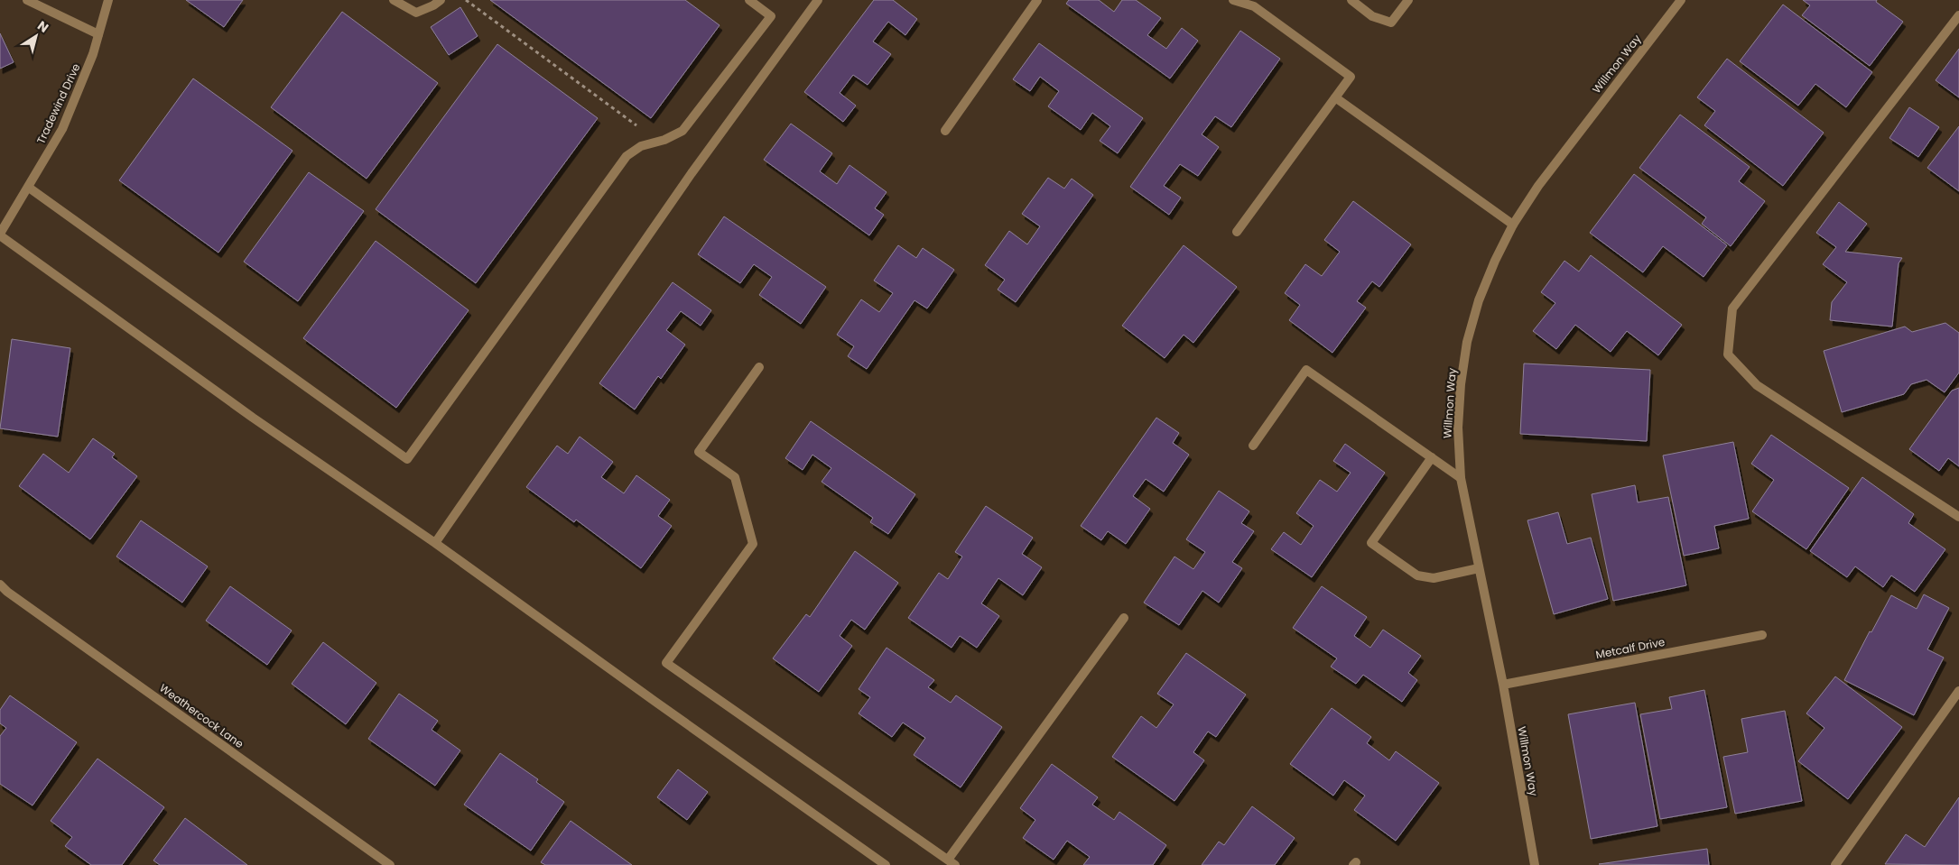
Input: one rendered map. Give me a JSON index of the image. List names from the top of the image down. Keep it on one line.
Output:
{"streets":{"street":["Willmon Way","Tradewind Drive","Metcalf Drive","Weathercock Lane"]},"crossings":[["Willmon Way","Metcalf Drive"]],"north":"top right"}
